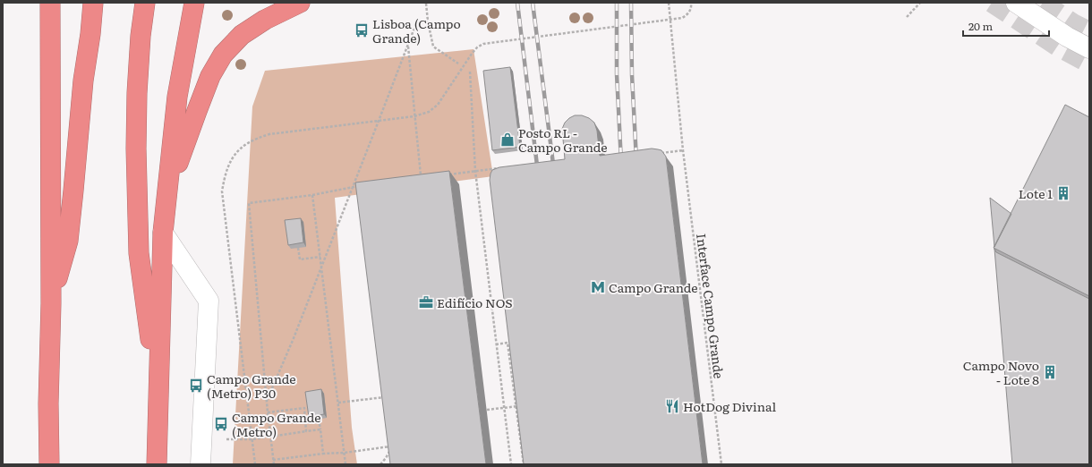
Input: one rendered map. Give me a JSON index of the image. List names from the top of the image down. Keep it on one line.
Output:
{"streets":{"path":["Interface Campo Grande"]},"places":{"bus stop":["Lisboa (Campo Grande)","Campo Grande (Metro) P30","Campo Grande (Metro)"],"shop":["Posto RL - Campo Grande"],"building":["Lote 1","Campo Novo - Lote 8"],"metro station":["Campo Grande"],"office":["Edifício NOS"],"restaurant":["HotDog Divinal"]},"scale_bar":"20 m"}
